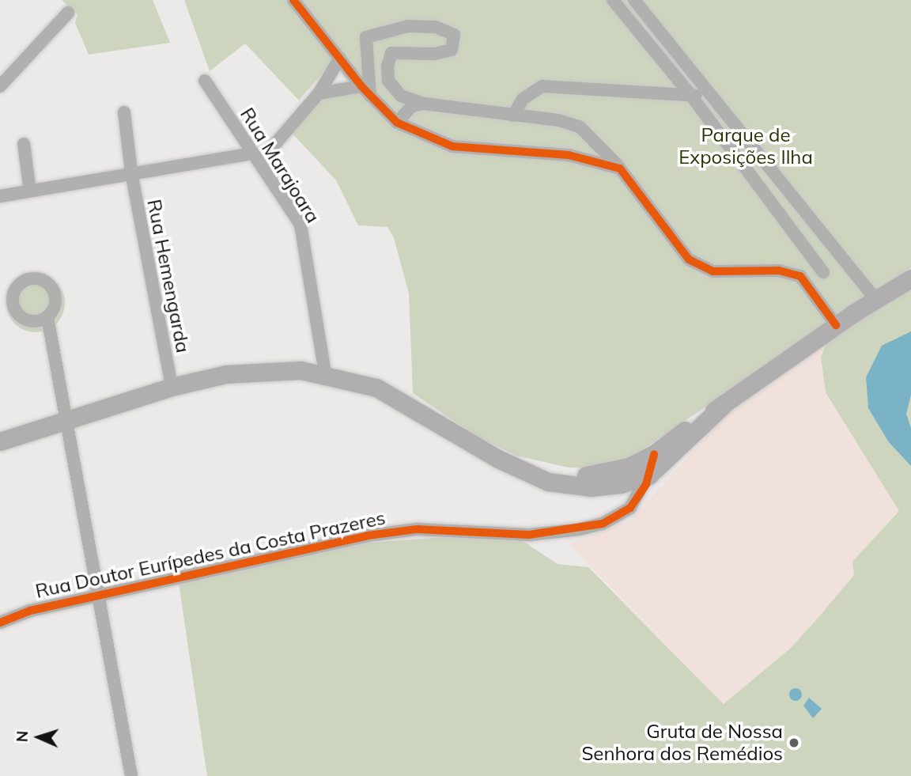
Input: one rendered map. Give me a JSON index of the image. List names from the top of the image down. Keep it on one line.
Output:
{"streets":{"street":["Rua Marajoara","Rua Hemengarda","Rua Doutor Eurípedes da Costa Prazeres"]},"parks":["Parque de Exposições Ilha"],"places":["Gruta de Nossa Senhora dos Remédios"],"north":"left"}
